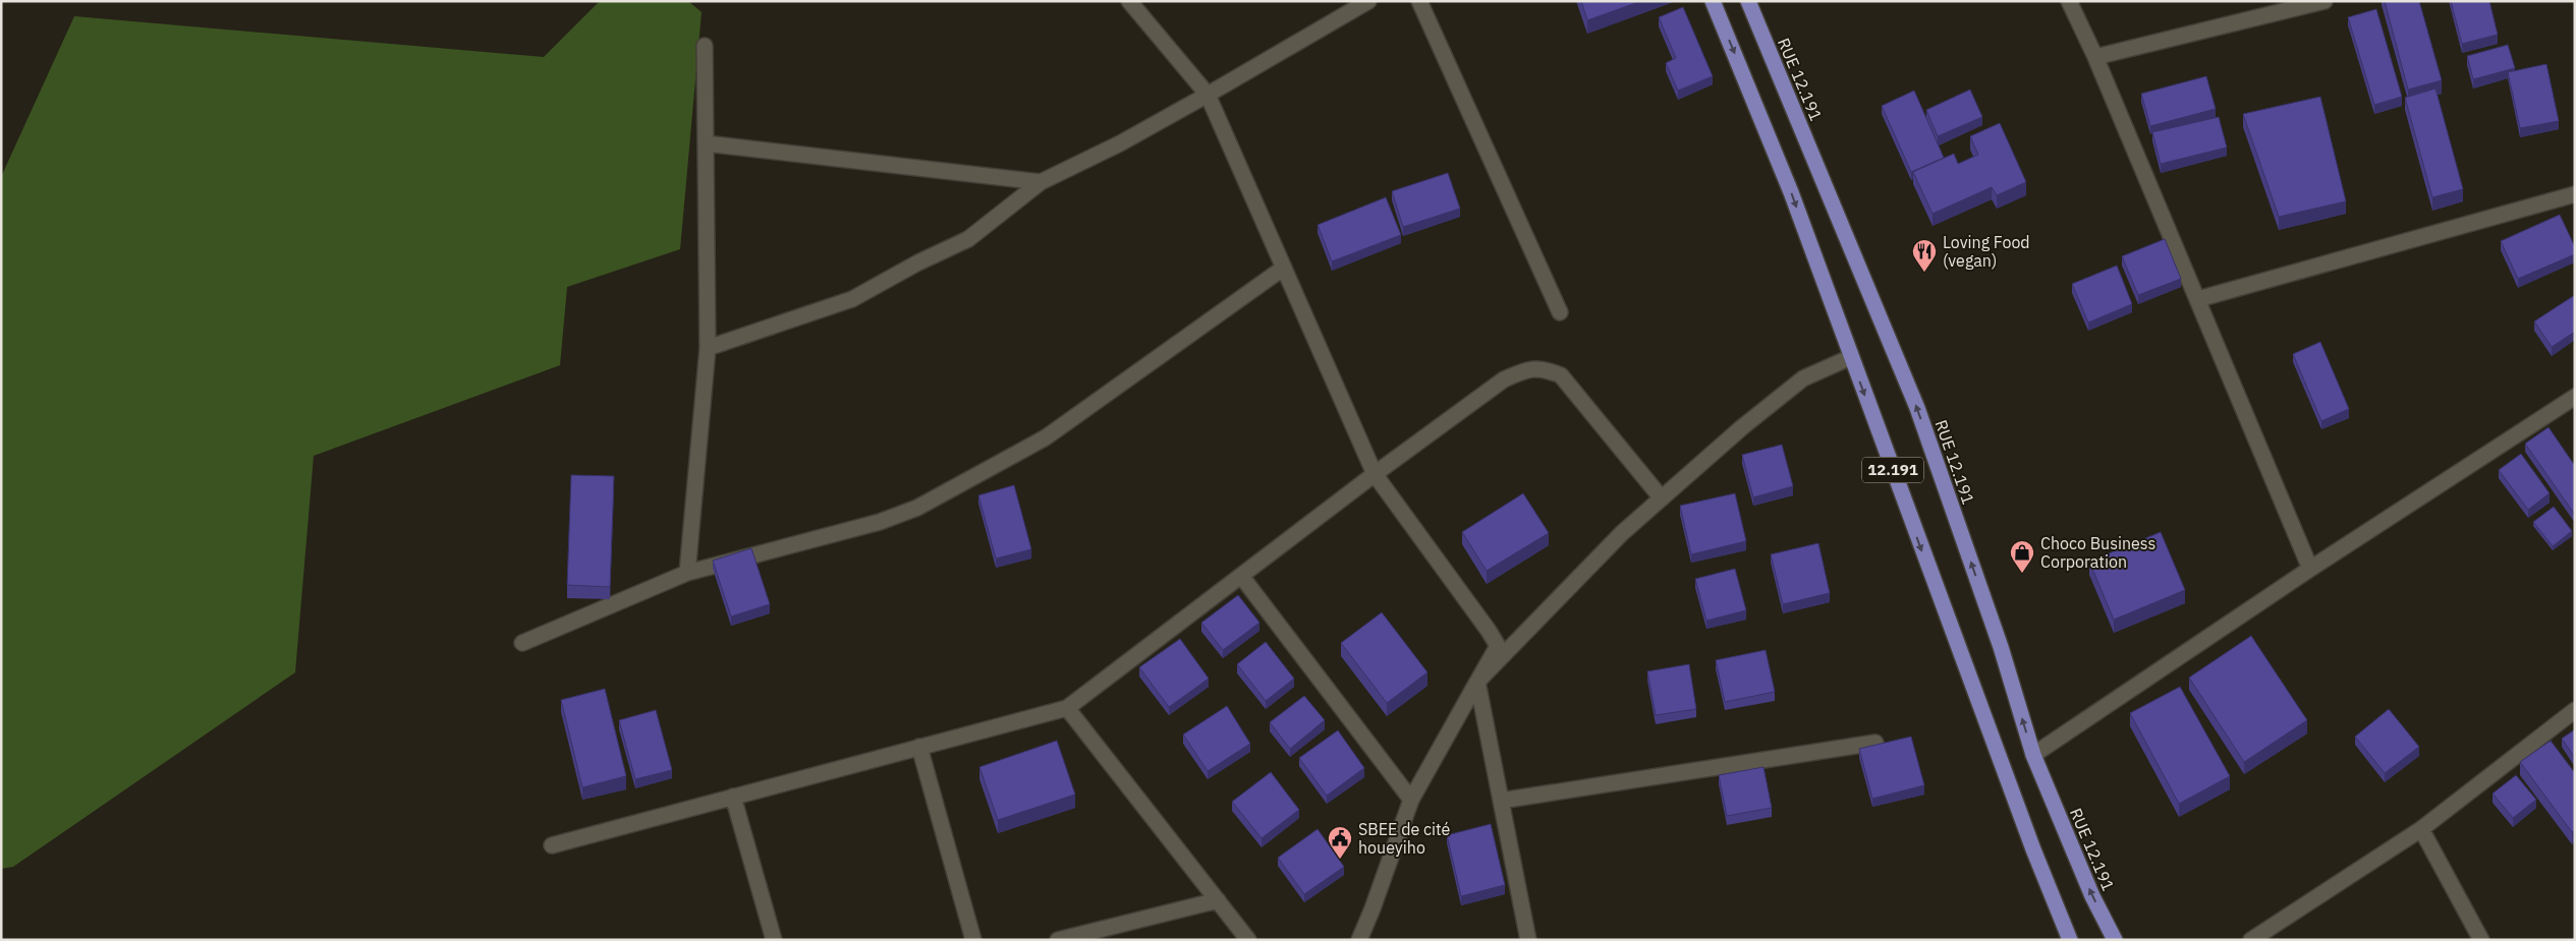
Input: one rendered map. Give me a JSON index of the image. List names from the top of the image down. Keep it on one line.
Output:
{"streets":{"main road":["RUE 12.191","12.191"]},"places":{"restaurant":["Loving Food (vegan)"],"shop":["Choco Business Corporation"],"public building":["SBEE de cité houeyiho"]}}
